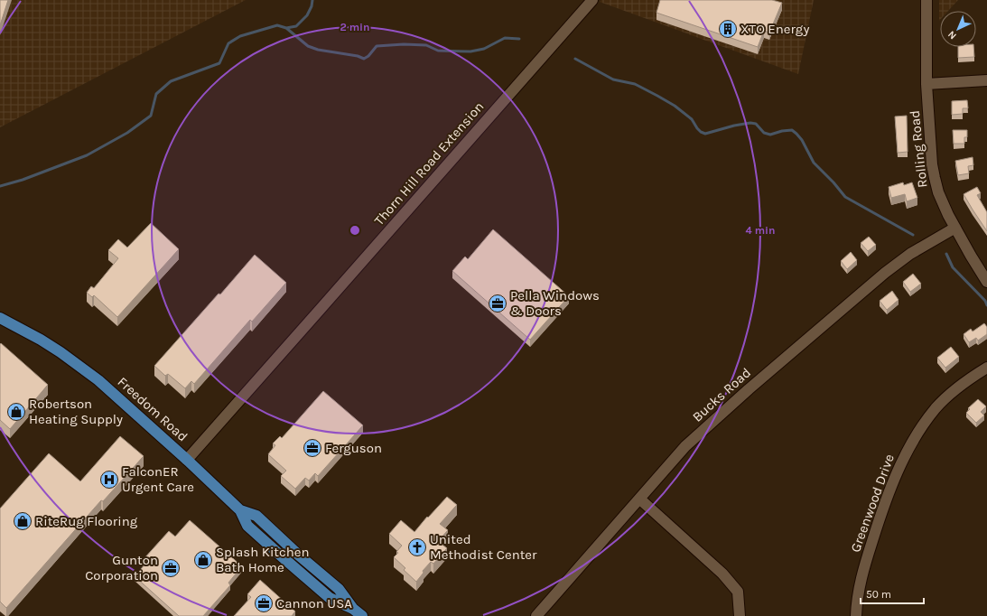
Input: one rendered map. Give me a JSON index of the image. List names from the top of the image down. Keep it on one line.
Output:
{"streets":{"main road":["Freedom Road"],"street":["Rolling Road","Thorn Hill Road Extension","Bucks Road","Greenwood Drive"]},"crossings":[["Rolling Road","Bucks Road"],["Thorn Hill Road Extension","Freedom Road"]],"places":{"building":["XTO Energy"],"office":["Pella Windows & Doors","Ferguson","Gunton Corporation","Cannon USA"],"shop":["Robertson Heating Supply","RiteRug Flooring","Splash Kitchen Bath Home"],"hospital":["FalconER Urgent Care"],"church":["United Methodist Center"]},"scale_bar":"50 m","north":"bottom left","rings":["2 min","4 min"]}
